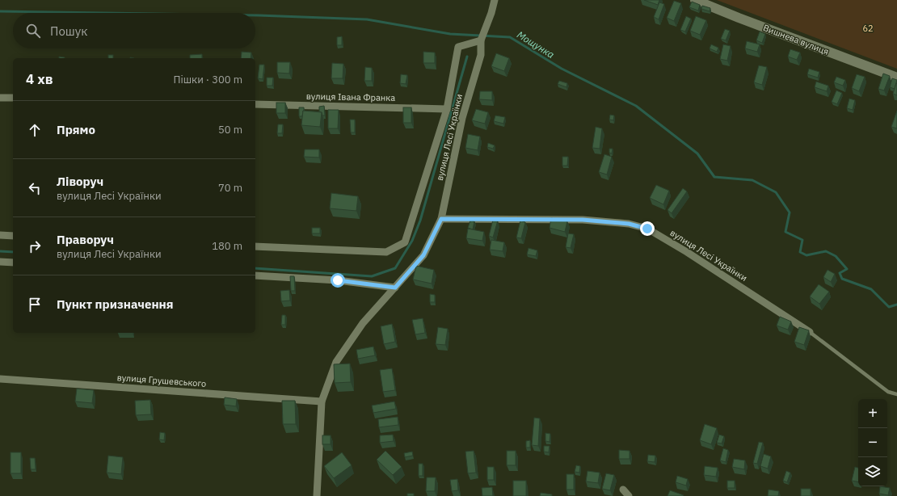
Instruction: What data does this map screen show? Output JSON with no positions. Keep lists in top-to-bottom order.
{
  "streets": {
    "street": [
      "Вишнева вулиця",
      "вулиця Івана Франка",
      "вулиця Лесі Українки",
      "вулиця Грушевського"
    ]
  },
  "crossings": [
    ["вулиця Лесі Українки", "вулиця Грушевського"]
  ],
  "water": ["Мощунка"],
  "parks": ["62"],
  "page": {
    "search": "Пошук",
    "heading": ["4 хв", "Пішки · 300 m"],
    "list": [
      ["Прямо", "50 m"],
      ["Ліворуч", "вулиця Лесі Українки", "70 m"],
      ["Праворуч", "вулиця Лесі Українки", "180 m"],
      "Пункт призначення"
    ],
    "map_buttons": ["+", "−"]
  }
}
